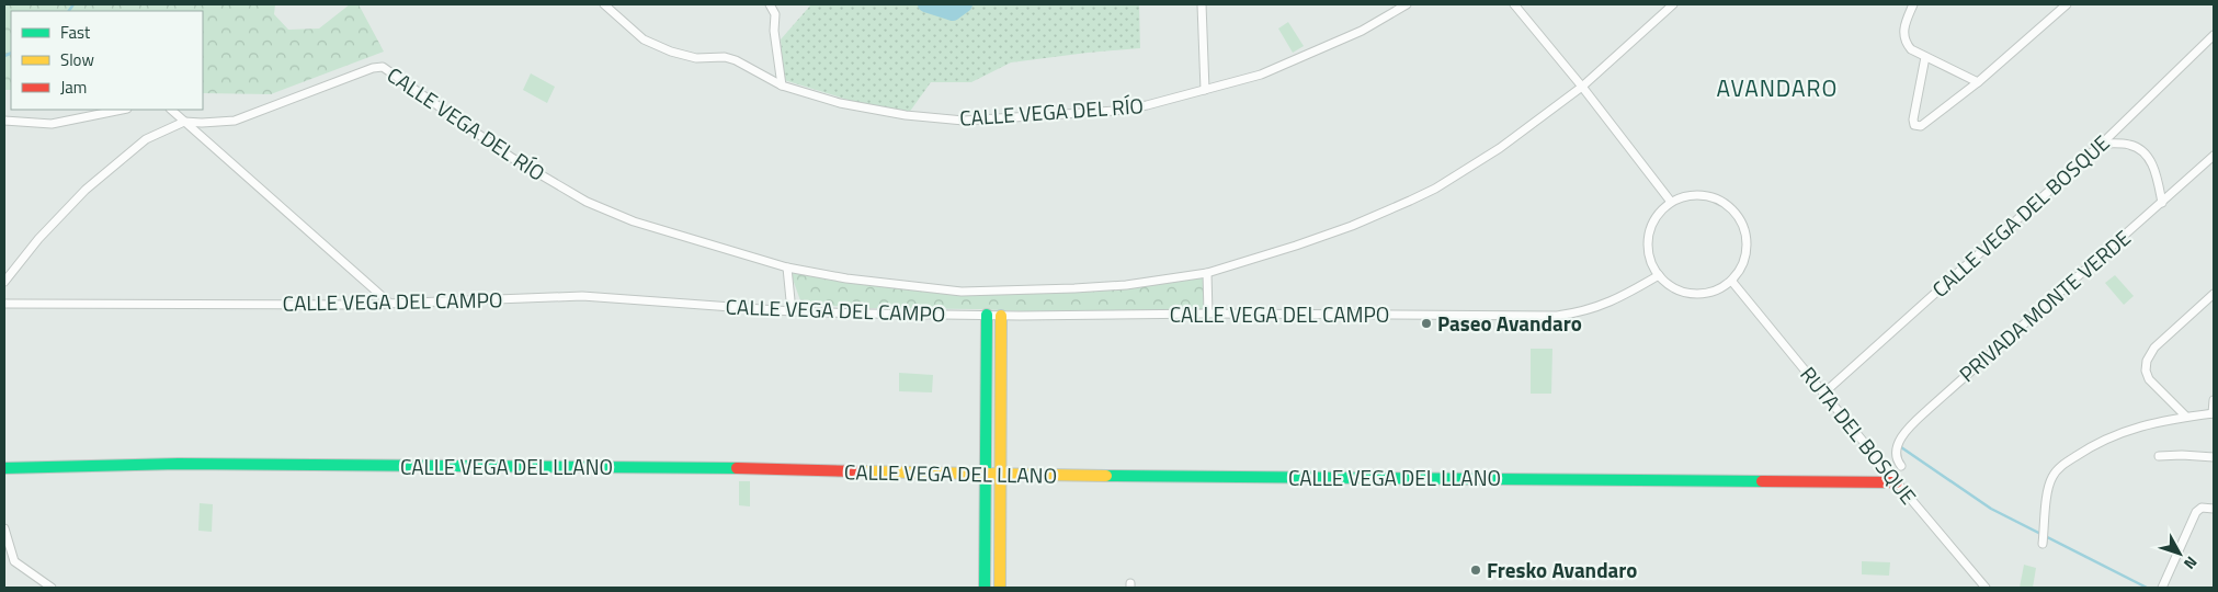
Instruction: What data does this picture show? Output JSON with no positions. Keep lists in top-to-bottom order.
{
  "streets": {
    "street": [
      "CALLE VEGA DEL RÍO",
      "CALLE VEGA DEL BOSQUE",
      "CALLE VEGA DEL CAMPO",
      "PRIVADA MONTE VERDE",
      "RUTA DEL BOSQUE",
      "CALLE VEGA DEL LLANO"
    ]
  },
  "crossings": [
    ["CALLE VEGA DEL RÍO", "CALLE VEGA DEL CAMPO"],
    ["CALLE VEGA DEL BOSQUE", "RUTA DEL BOSQUE"],
    ["CALLE VEGA DEL CAMPO", "RUTA DEL BOSQUE"],
    ["RUTA DEL BOSQUE", "CALLE VEGA DEL LLANO"]
  ],
  "districts": ["AVANDARO"],
  "places": ["Paseo Avandaro", "Fresko Avandaro"],
  "legend": ["Fast", "Slow", "Jam"],
  "north": "bottom right"
}
